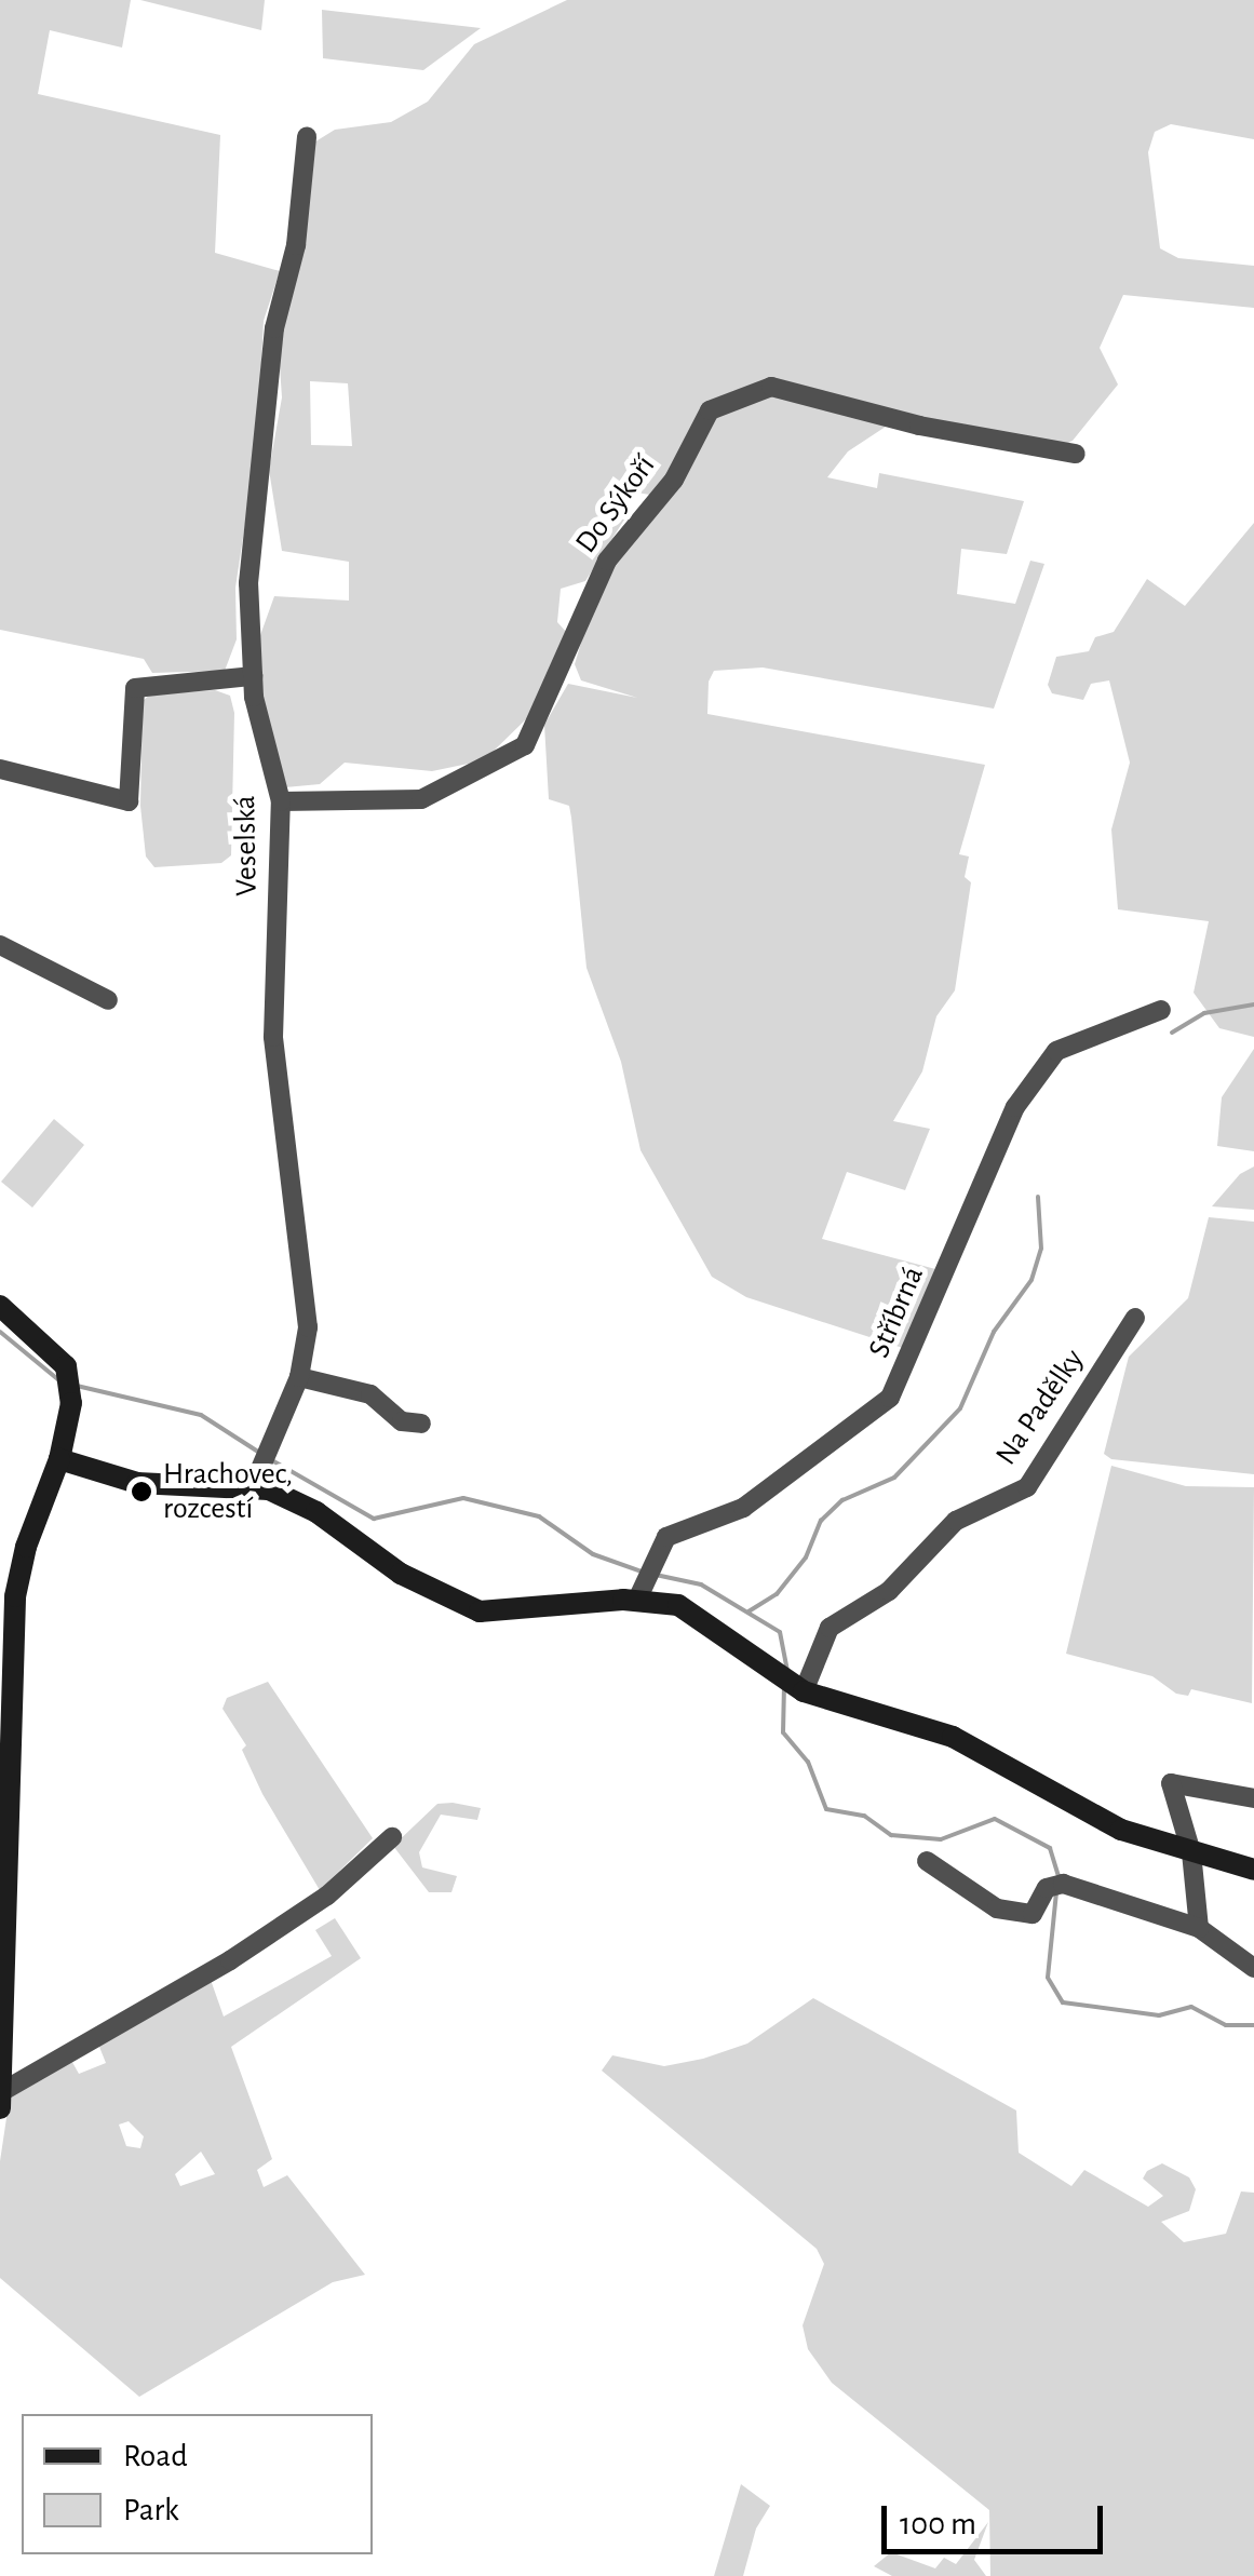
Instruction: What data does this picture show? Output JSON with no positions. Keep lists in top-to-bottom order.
{
  "streets": {
    "street": [
      "Do Sýkoří",
      "Veselská",
      "Stříbrná",
      "Na Padělky"
    ]
  },
  "crossings": [
    ["Do Sýkoří", "Veselská"]
  ],
  "places": ["Hrachovec, rozcestí"],
  "legend": ["Road", "Park"],
  "scale_bar": "100 m"
}
